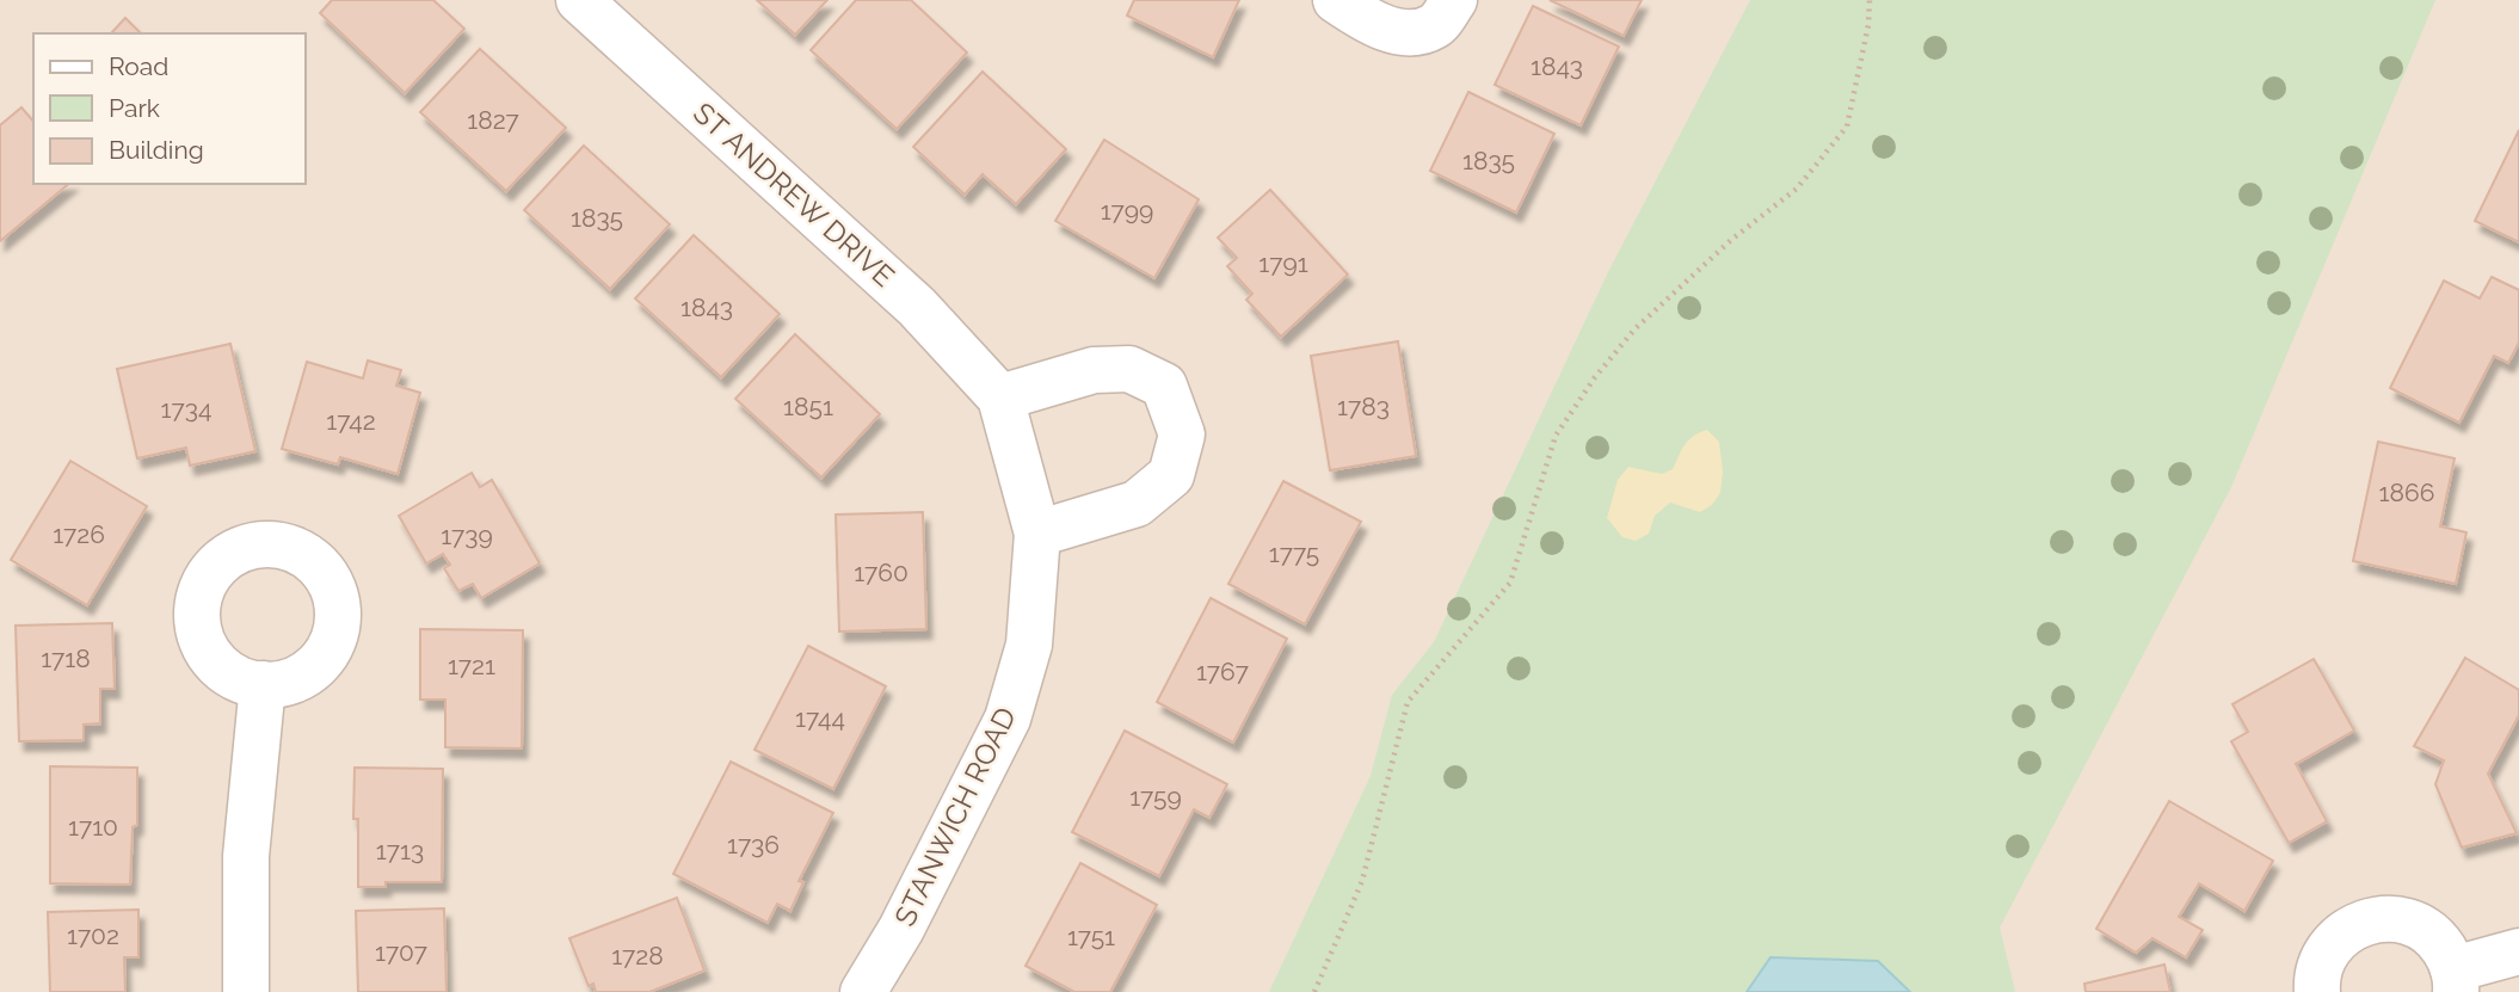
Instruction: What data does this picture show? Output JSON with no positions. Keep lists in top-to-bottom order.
{
  "streets": {
    "street": ["ST ANDREW DRIVE", "STANWICH ROAD"]
  },
  "crossings": [
    ["ST ANDREW DRIVE", "STANWICH ROAD"]
  ],
  "house_numbers": [
    "1843",
    "1827",
    "1835",
    "1799",
    "1835",
    "1791",
    "1843",
    "1851",
    "1783",
    "1734",
    "1742",
    "1866",
    "1726",
    "1739",
    "1775",
    "1760",
    "1718",
    "1721",
    "1767",
    "1744",
    "1759",
    "1710",
    "1736",
    "1713",
    "1702",
    "1751",
    "1707",
    "1728"
  ],
  "legend": ["Road", "Park", "Building"]
}
